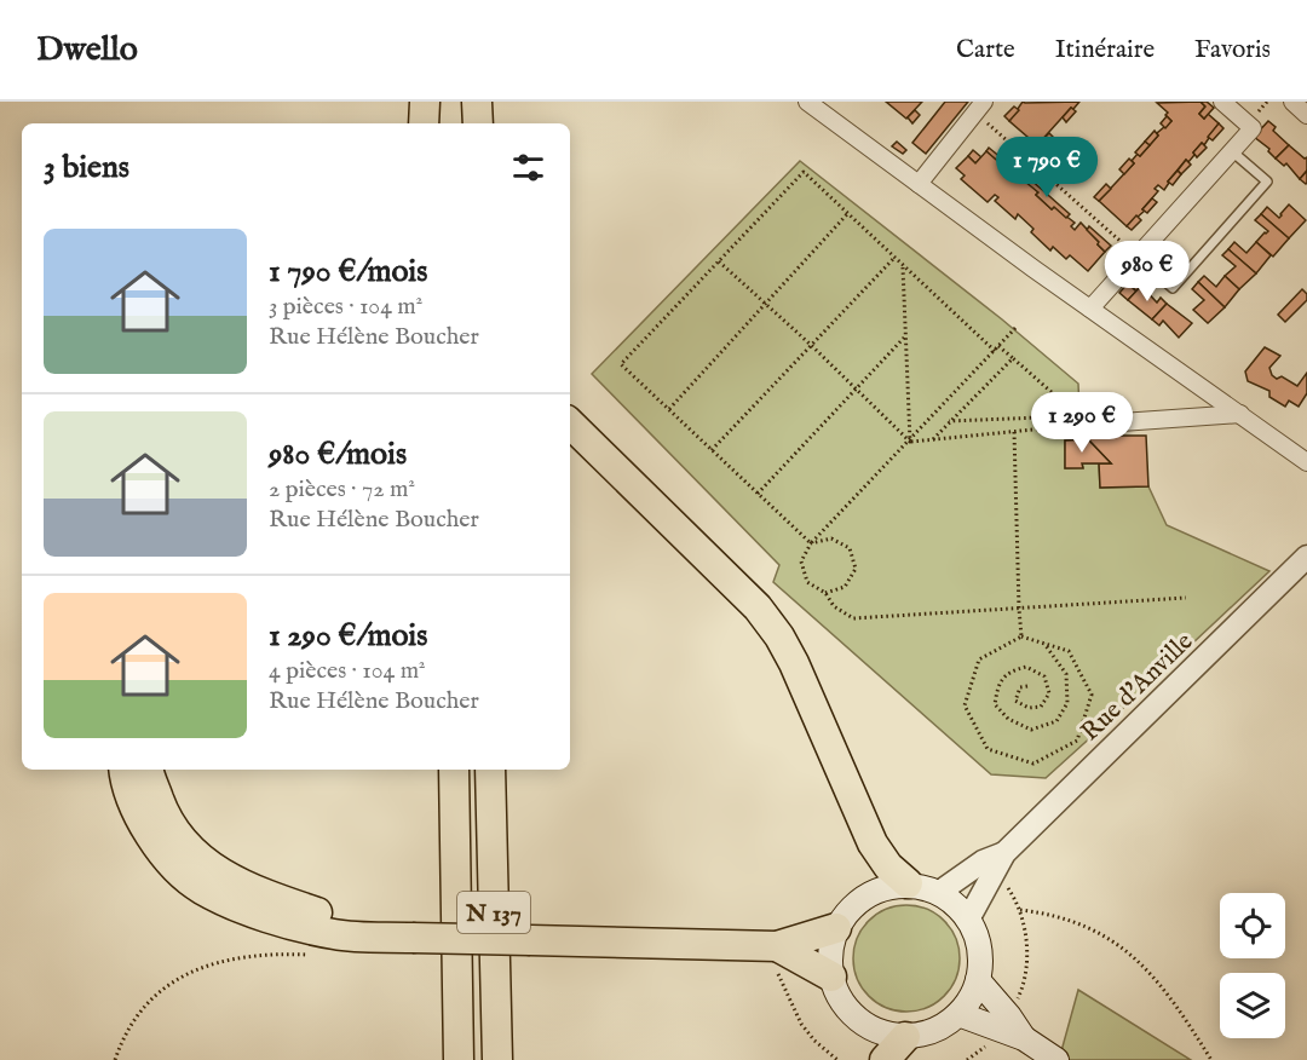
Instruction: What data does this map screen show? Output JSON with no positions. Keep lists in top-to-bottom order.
{
  "streets": {
    "highway": ["N 137"],
    "street": ["Rue d'Anville"]
  },
  "page": {
    "header": "Dwello",
    "nav": ["Carte", "Itinéraire", "Favoris"],
    "heading": "3 biens",
    "price": ["1 790 €", "980 €", "1 290 €"],
    "list": [
      {
        "name": "1 790 €/mois",
        "note": "3 pièces · 104 m² · Rue Hélène Boucher"
      },
      {
        "name": "980 €/mois",
        "note": "2 pièces · 72 m² · Rue Hélène Boucher"
      },
      {
        "name": "1 290 €/mois",
        "note": "4 pièces · 104 m² · Rue Hélène Boucher"
      }
    ]
  }
}
